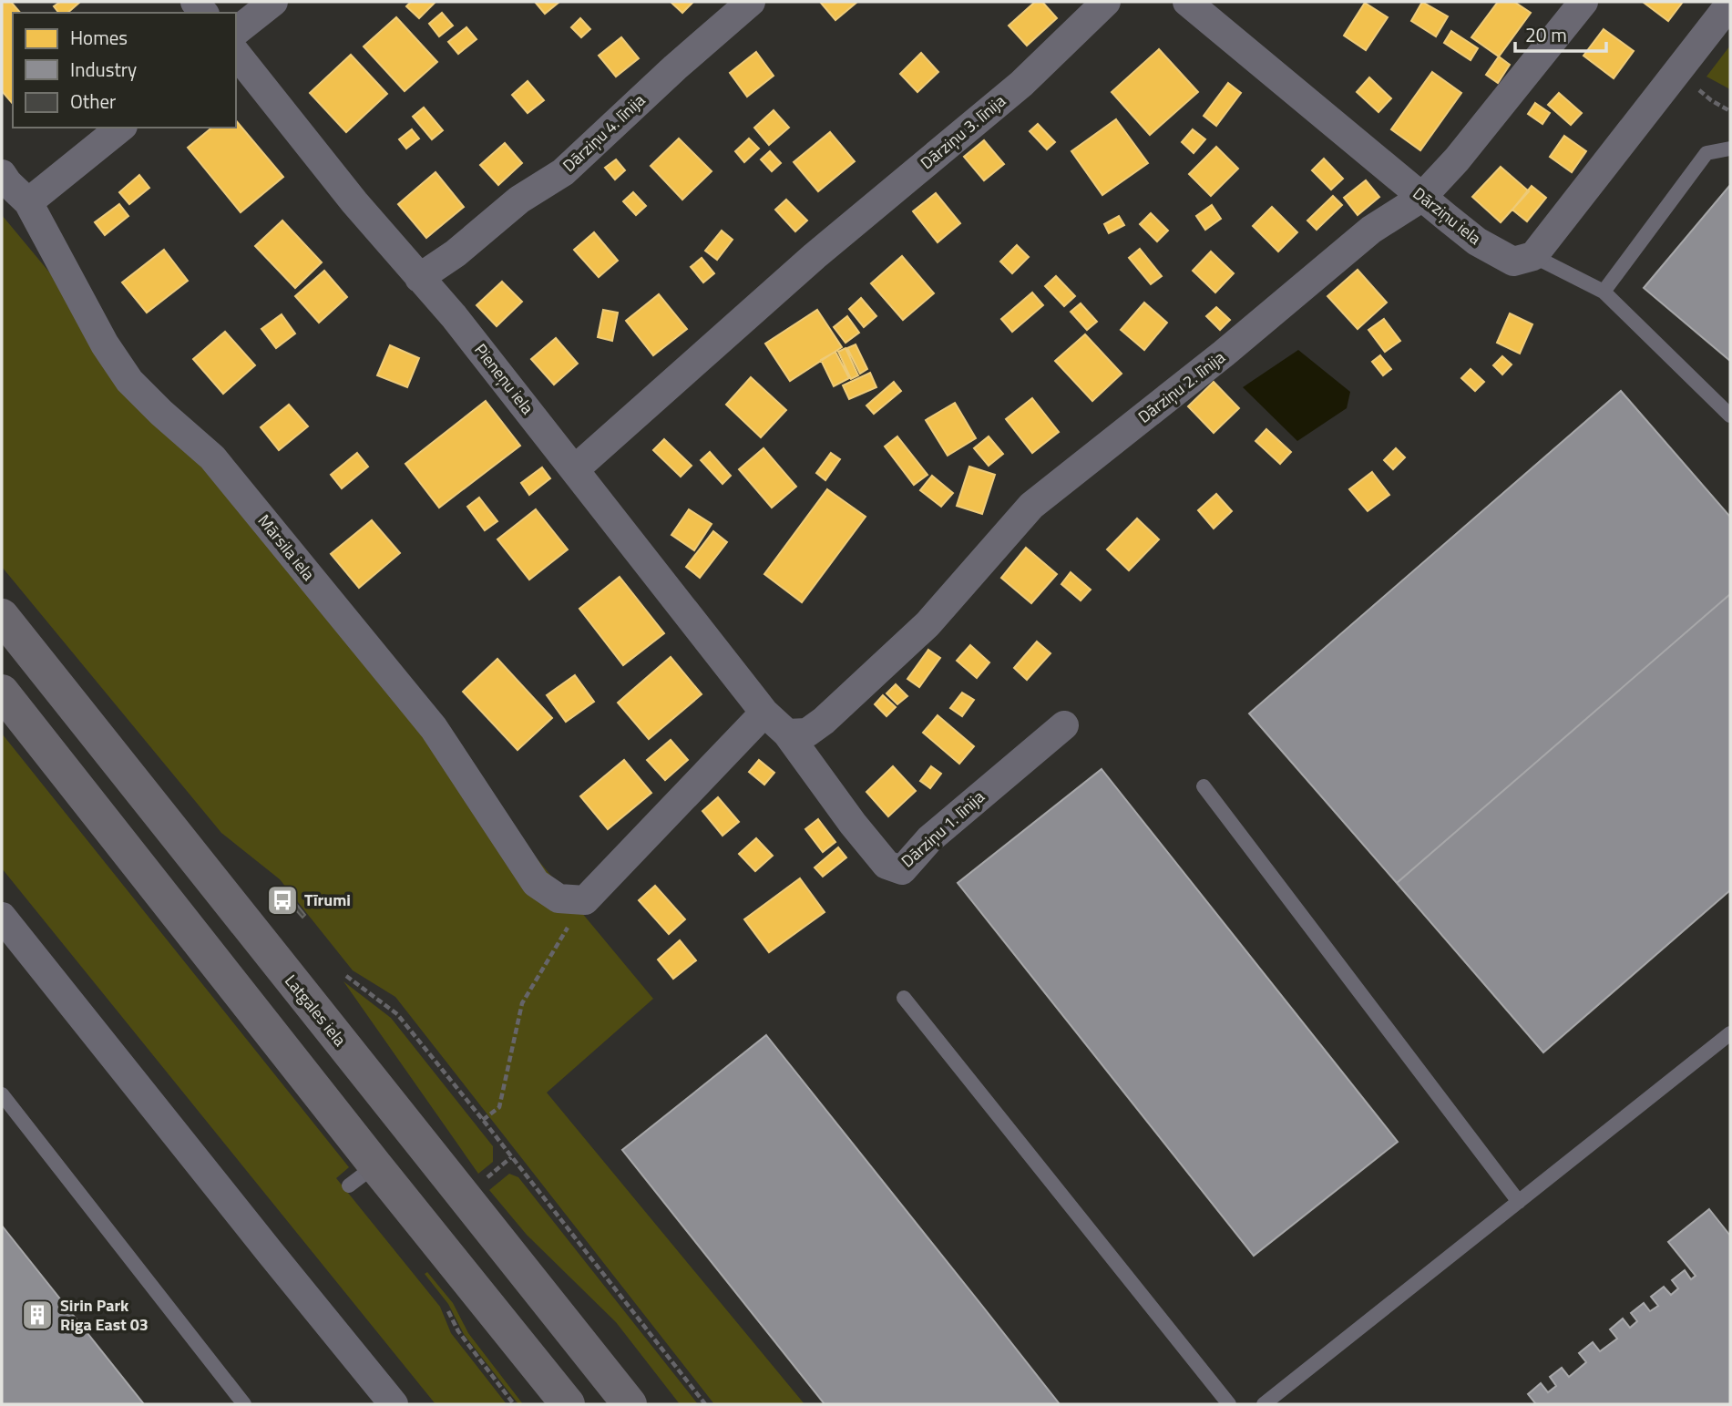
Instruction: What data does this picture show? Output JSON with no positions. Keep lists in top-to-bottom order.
{
  "streets": {
    "highway": ["Latgales iela"],
    "street": [
      "Dārziņu 3. līnija",
      "Dārziņu 4. līnija",
      "Dārziņu iela",
      "Pieneņu iela",
      "Dārziņu 2. līnija",
      "Mārsila iela",
      "Dārziņu 1. līnija"
    ]
  },
  "crossings": [
    ["Dārziņu 3. līnija", "Pieneņu iela"],
    ["Dārziņu 4. līnija", "Pieneņu iela"],
    ["Dārziņu iela", "Dārziņu 2. līnija"],
    ["Dārziņu 2. līnija", "Dārziņu 1. līnija"]
  ],
  "places": {
    "bus stop": ["Tīrumi"],
    "building": ["Sirin Park Riga East 03"]
  },
  "legend": ["Homes", "Industry", "Other"],
  "scale_bar": "20 m"
}
